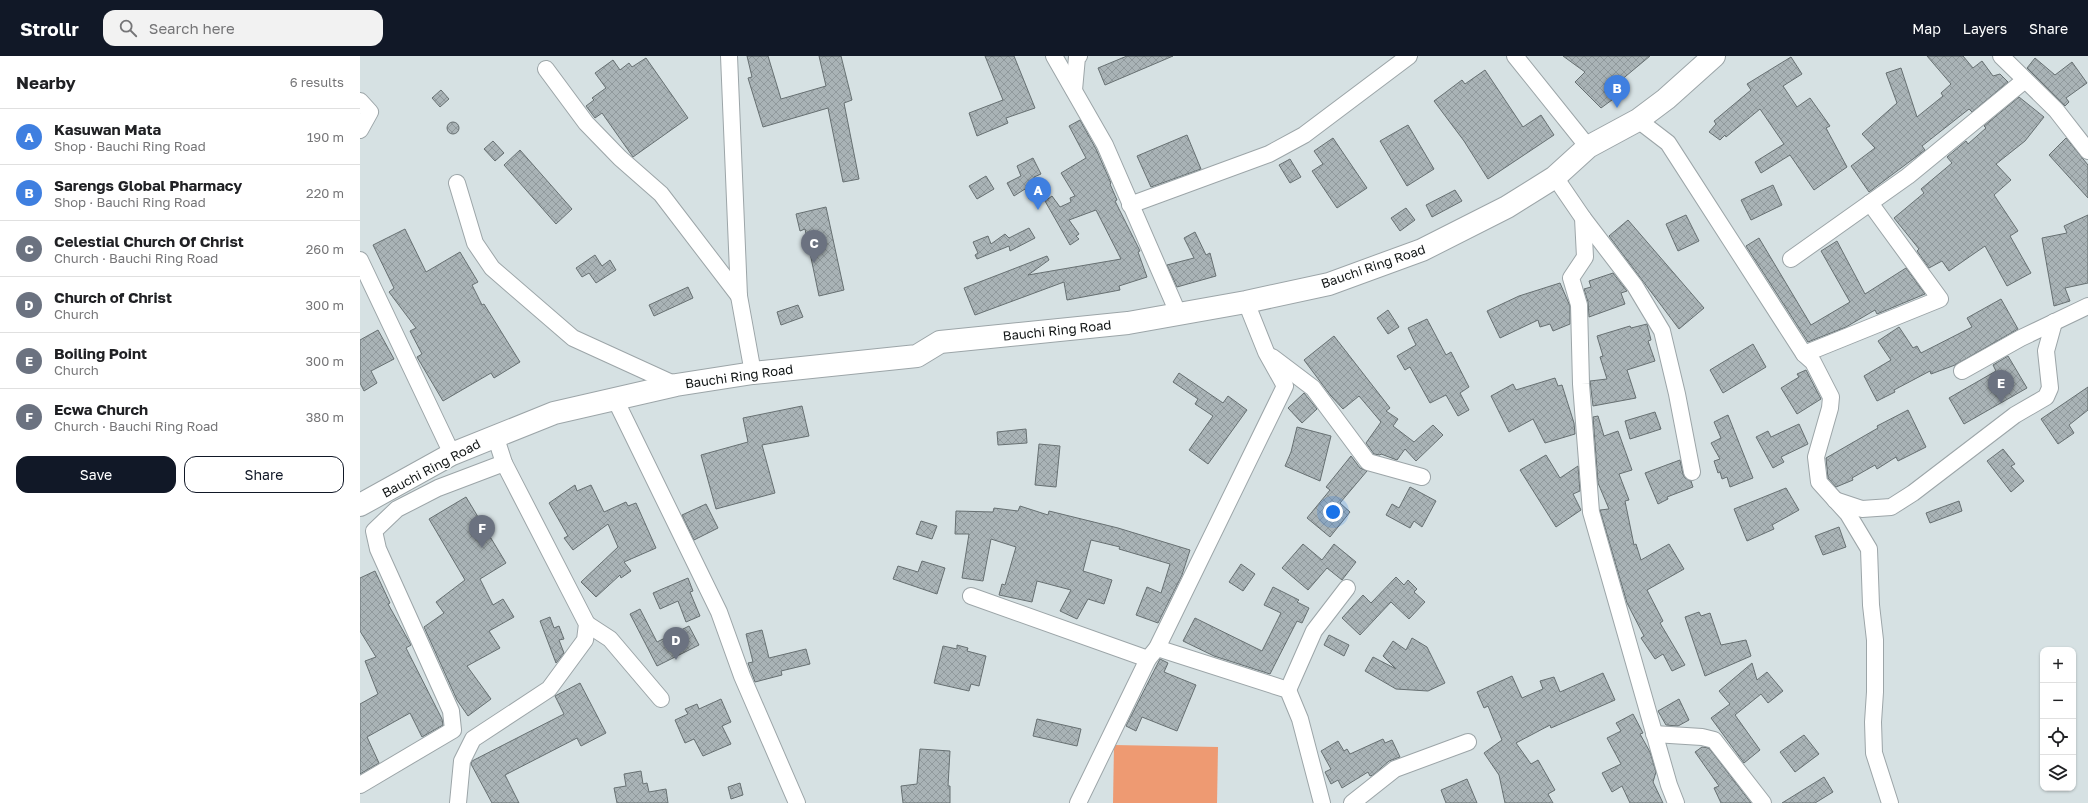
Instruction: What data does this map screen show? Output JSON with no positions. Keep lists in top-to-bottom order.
{
  "streets": {
    "main road": ["Bauchi Ring Road"]
  },
  "page": {
    "header": "Strollr",
    "search": "Search here",
    "nav": ["Map", "Layers", "Share"],
    "heading": ["Nearby", "6 results"],
    "pins": [
      "B",
      "A",
      "C",
      "E",
      "F",
      "D"
    ],
    "list": [
      {
        "mark": "A",
        "name": "Kasuwan Mata",
        "note": "Shop · Bauchi Ring Road",
        "value": "190 m"
      },
      {
        "mark": "B",
        "name": "Sarengs Global Pharmacy",
        "note": "Shop · Bauchi Ring Road",
        "value": "220 m"
      },
      {
        "mark": "C",
        "name": "Celestial Church Of Christ",
        "note": "Church · Bauchi Ring Road",
        "value": "260 m"
      },
      {
        "mark": "D",
        "name": "Church of Christ",
        "note": "Church",
        "value": "300 m"
      },
      {
        "mark": "E",
        "name": "Boiling Point",
        "note": "Church",
        "value": "300 m"
      },
      {
        "mark": "F",
        "name": "Ecwa Church",
        "note": "Church · Bauchi Ring Road",
        "value": "380 m"
      }
    ],
    "buttons": ["Save", "Share"],
    "map_buttons": ["+", "−"]
  }
}
